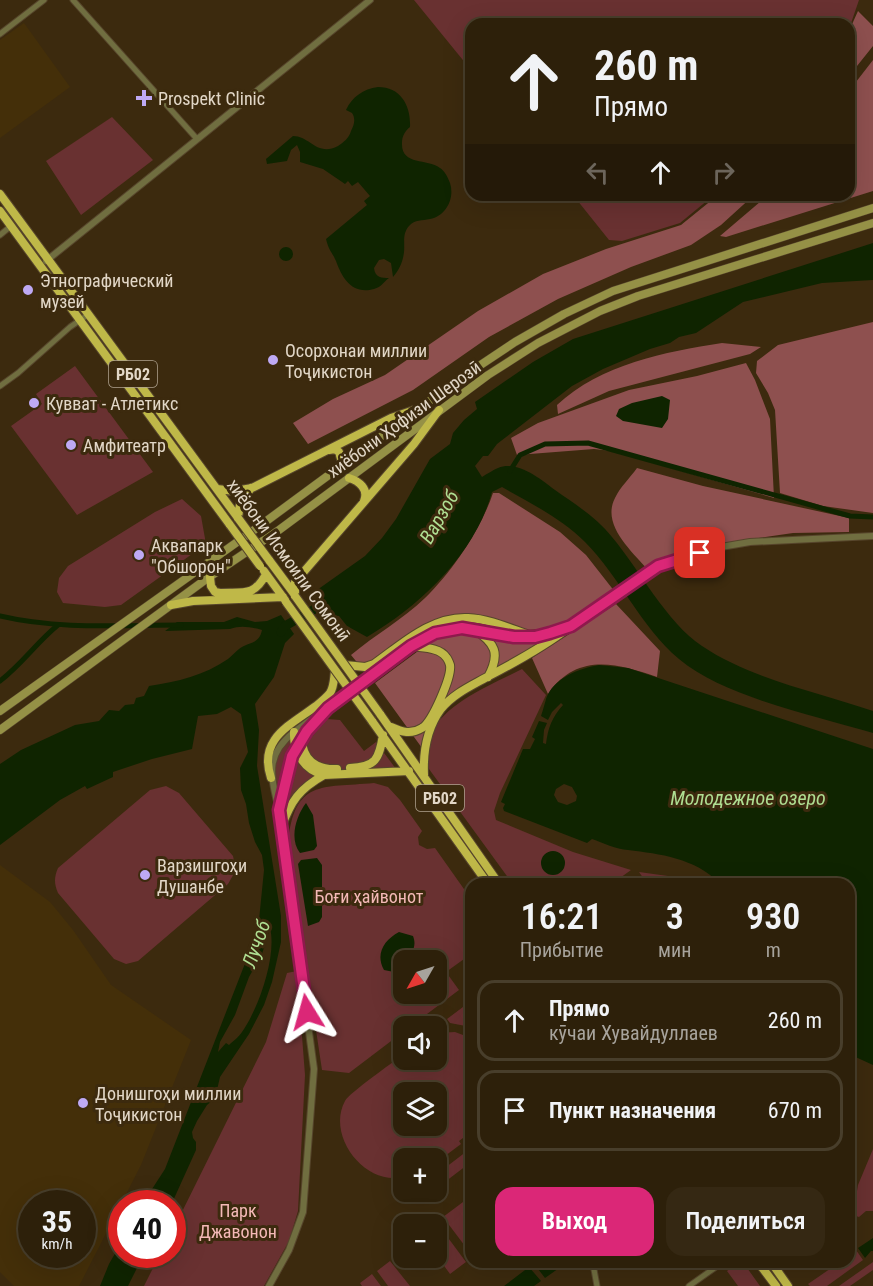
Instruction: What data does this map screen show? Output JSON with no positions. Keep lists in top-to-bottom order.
{
  "streets": {
    "highway": ["РБ02", "хиёбони Исмоили Сомонӣ"],
    "main road": ["хиёбони Ҳофизи Шерозӣ"]
  },
  "water": ["Варзоб", "Молодежное озеро", "Лучоб"],
  "parks": ["Боғи ҳайвонот", "Парк Джавонон"],
  "places": {
    "health": ["Prospekt Clinic"],
    "other": [
      "Этнографический музей",
      "Осорхонаи миллии Тоҷикистон",
      "Кувват - Атлетикс",
      "Aмфитеатр",
      "Аквапарк \"Обшорон\"",
      "Варзишгоҳи Душанбе",
      "Донишгоҳи миллии Тоҷикистон"
    ]
  },
  "north": "bottom left",
  "page": {
    "turn": ["260 m", "Прямо"],
    "eta": [
      "16:21",
      "Прибытие",
      "3",
      "мин",
      "930",
      "m"
    ],
    "map_buttons": ["+", "−"],
    "list": [
      {
        "name": "Прямо",
        "note": "кӯчаи Хувайдуллаев",
        "value": "260 m"
      },
      {
        "name": "Пункт назначения",
        "value": "670 m"
      }
    ],
    "buttons": ["Выход", "Поделиться"],
    "speed": "35 km/h",
    "limit": "40"
  }
}
